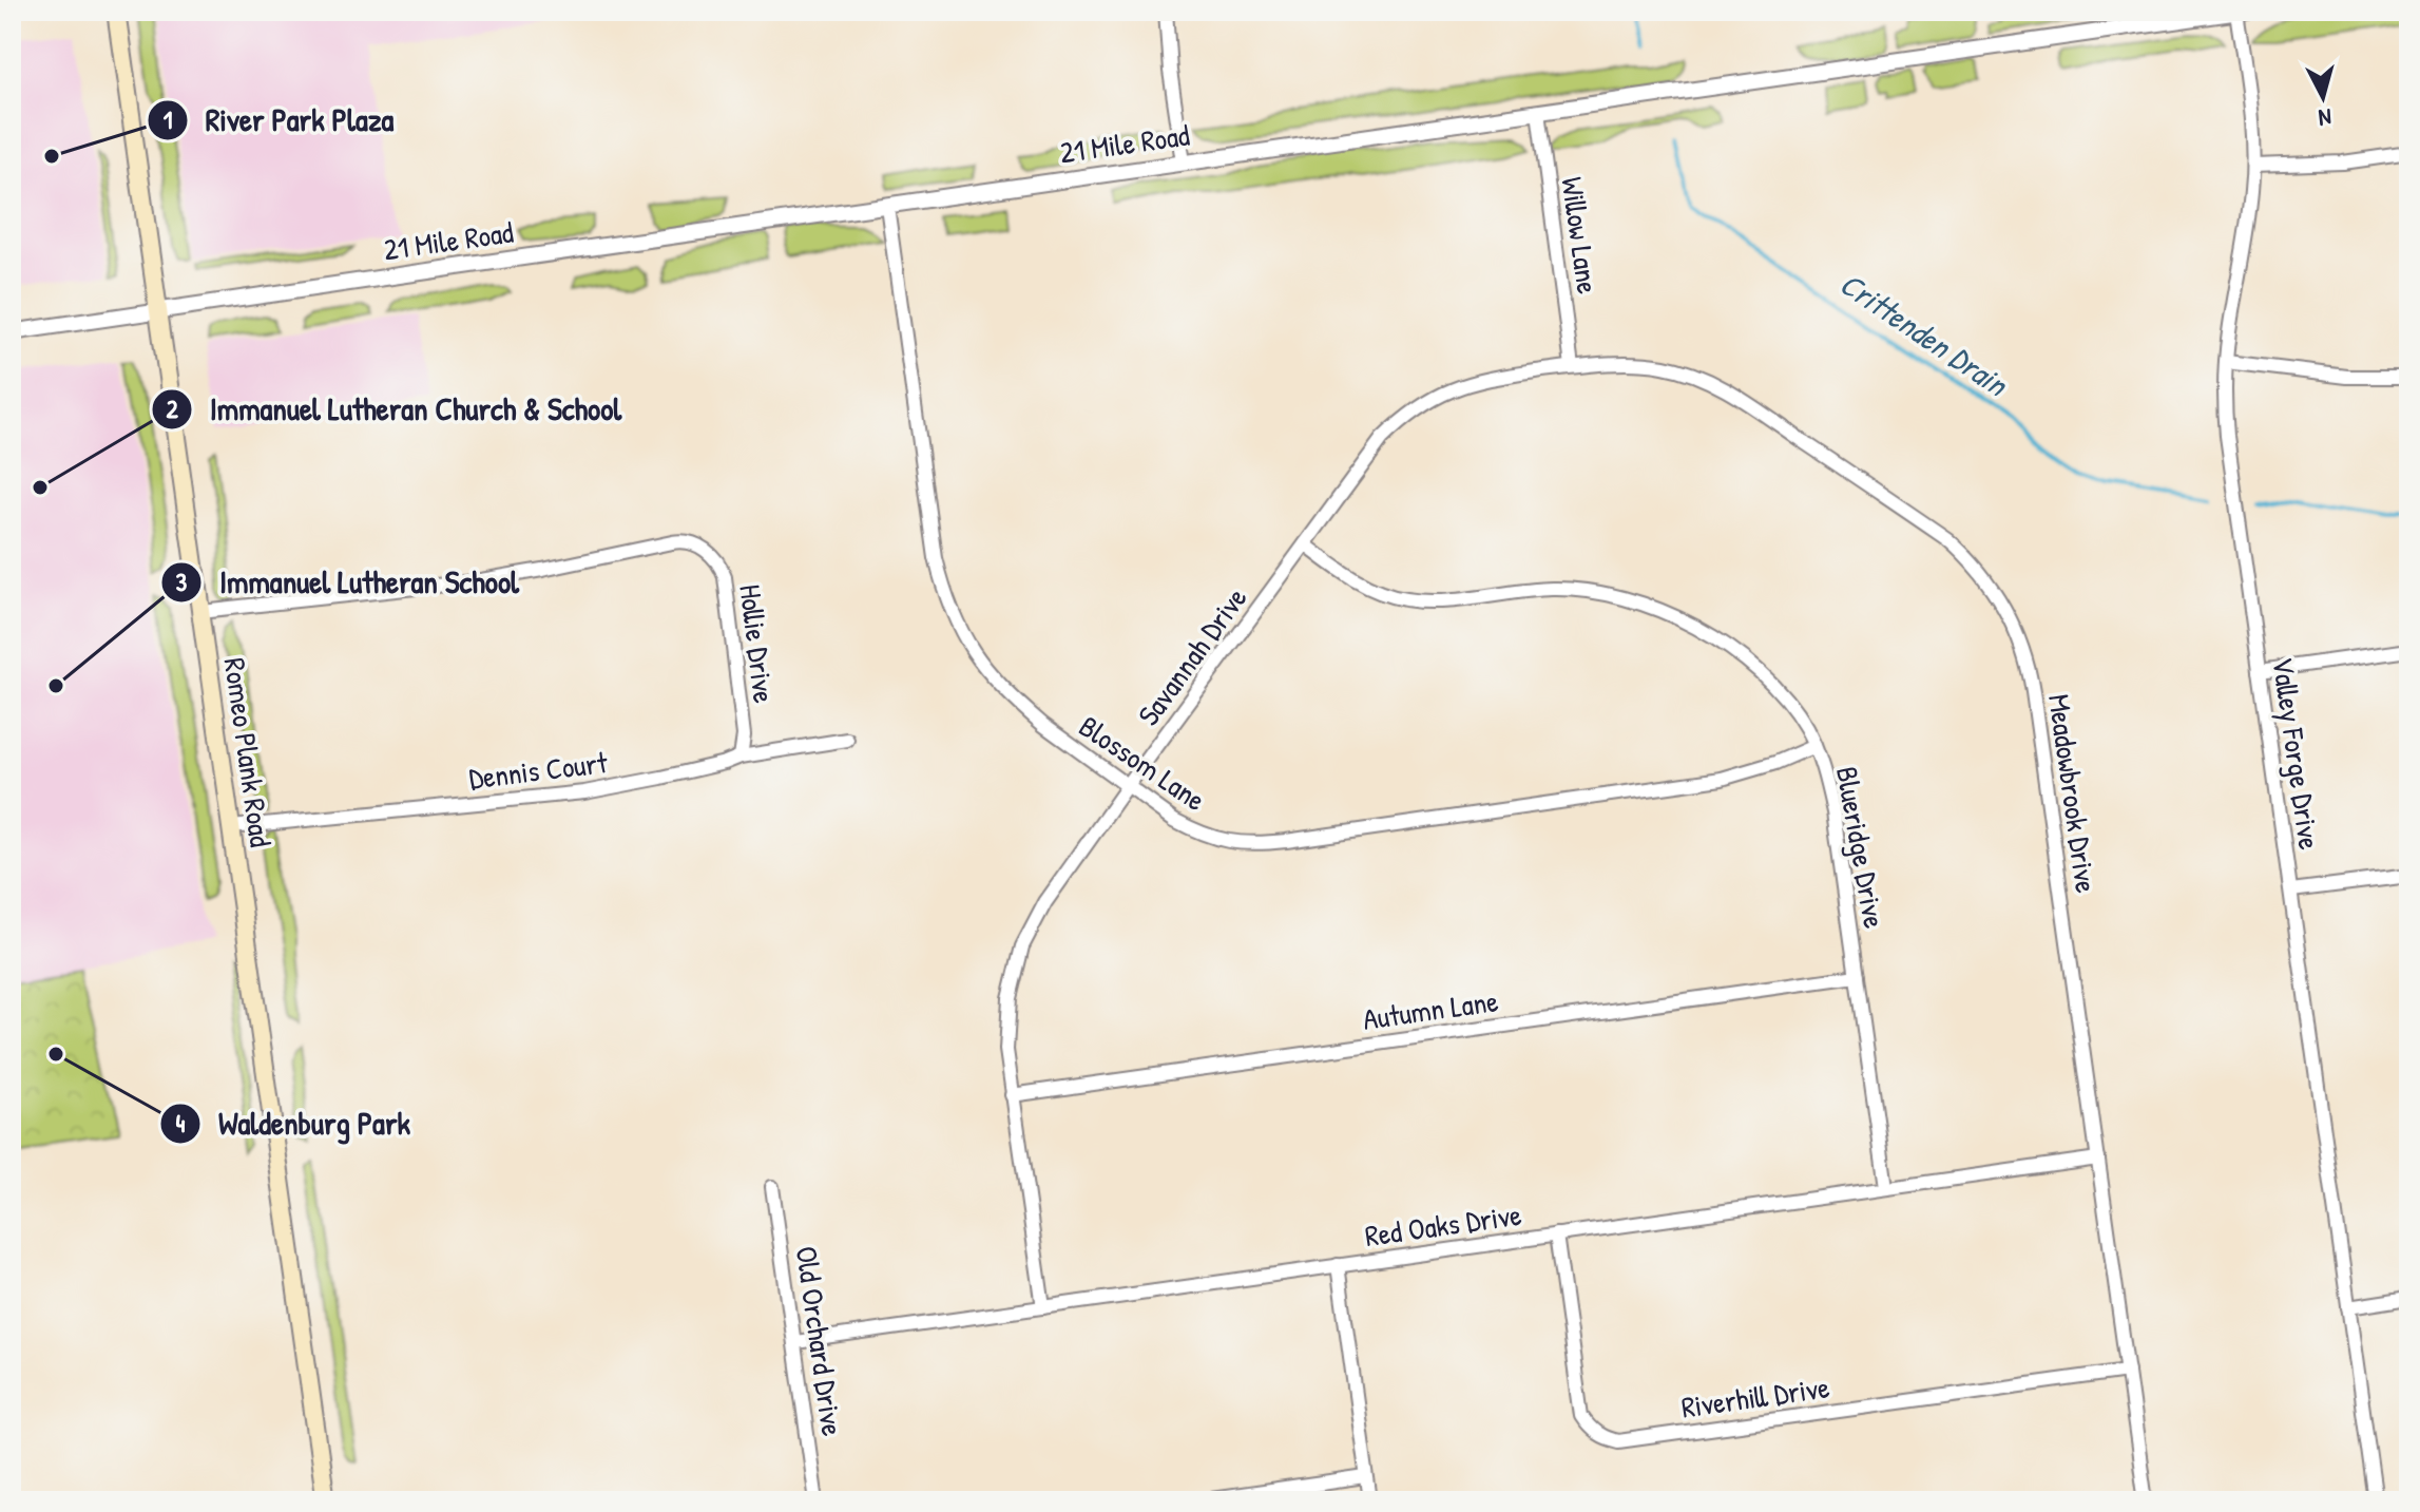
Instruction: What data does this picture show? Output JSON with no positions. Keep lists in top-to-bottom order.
{
  "streets": {
    "main road": ["Romeo Plank Road"],
    "street": [
      "21 Mile Road",
      "Willow Lane",
      "Hollie Drive",
      "Savannah Drive",
      "Valley Forge Drive",
      "Blossom Lane",
      "Dennis Court",
      "Meadowbrook Drive",
      "Blueridge Drive",
      "Autumn Lane",
      "Red Oaks Drive",
      "Old Orchard Drive",
      "Riverhill Drive"
    ]
  },
  "crossings": [
    ["21 Mile Road", "Willow Lane"],
    ["21 Mile Road", "Romeo Plank Road"],
    ["21 Mile Road", "Valley Forge Drive"],
    ["21 Mile Road", "Blossom Lane"],
    ["Willow Lane", "Savannah Drive"],
    ["Willow Lane", "Meadowbrook Drive"],
    ["Hollie Drive", "Romeo Plank Road"],
    ["Hollie Drive", "Dennis Court"],
    ["Savannah Drive", "Blossom Lane"],
    ["Savannah Drive", "Meadowbrook Drive"],
    ["Savannah Drive", "Blueridge Drive"],
    ["Savannah Drive", "Autumn Lane"],
    ["Savannah Drive", "Red Oaks Drive"],
    ["Romeo Plank Road", "Dennis Court"],
    ["Blossom Lane", "Blueridge Drive"],
    ["Meadowbrook Drive", "Red Oaks Drive"],
    ["Meadowbrook Drive", "Riverhill Drive"],
    ["Blueridge Drive", "Autumn Lane"],
    ["Blueridge Drive", "Red Oaks Drive"],
    ["Red Oaks Drive", "Old Orchard Drive"],
    ["Red Oaks Drive", "Riverhill Drive"]
  ],
  "water": ["Crittenden Drain"],
  "places": [
    "River Park Plaza",
    "Immanuel Lutheran Church & School",
    "Immanuel Lutheran School",
    "Waldenburg Park"
  ],
  "north": "bottom"
}
